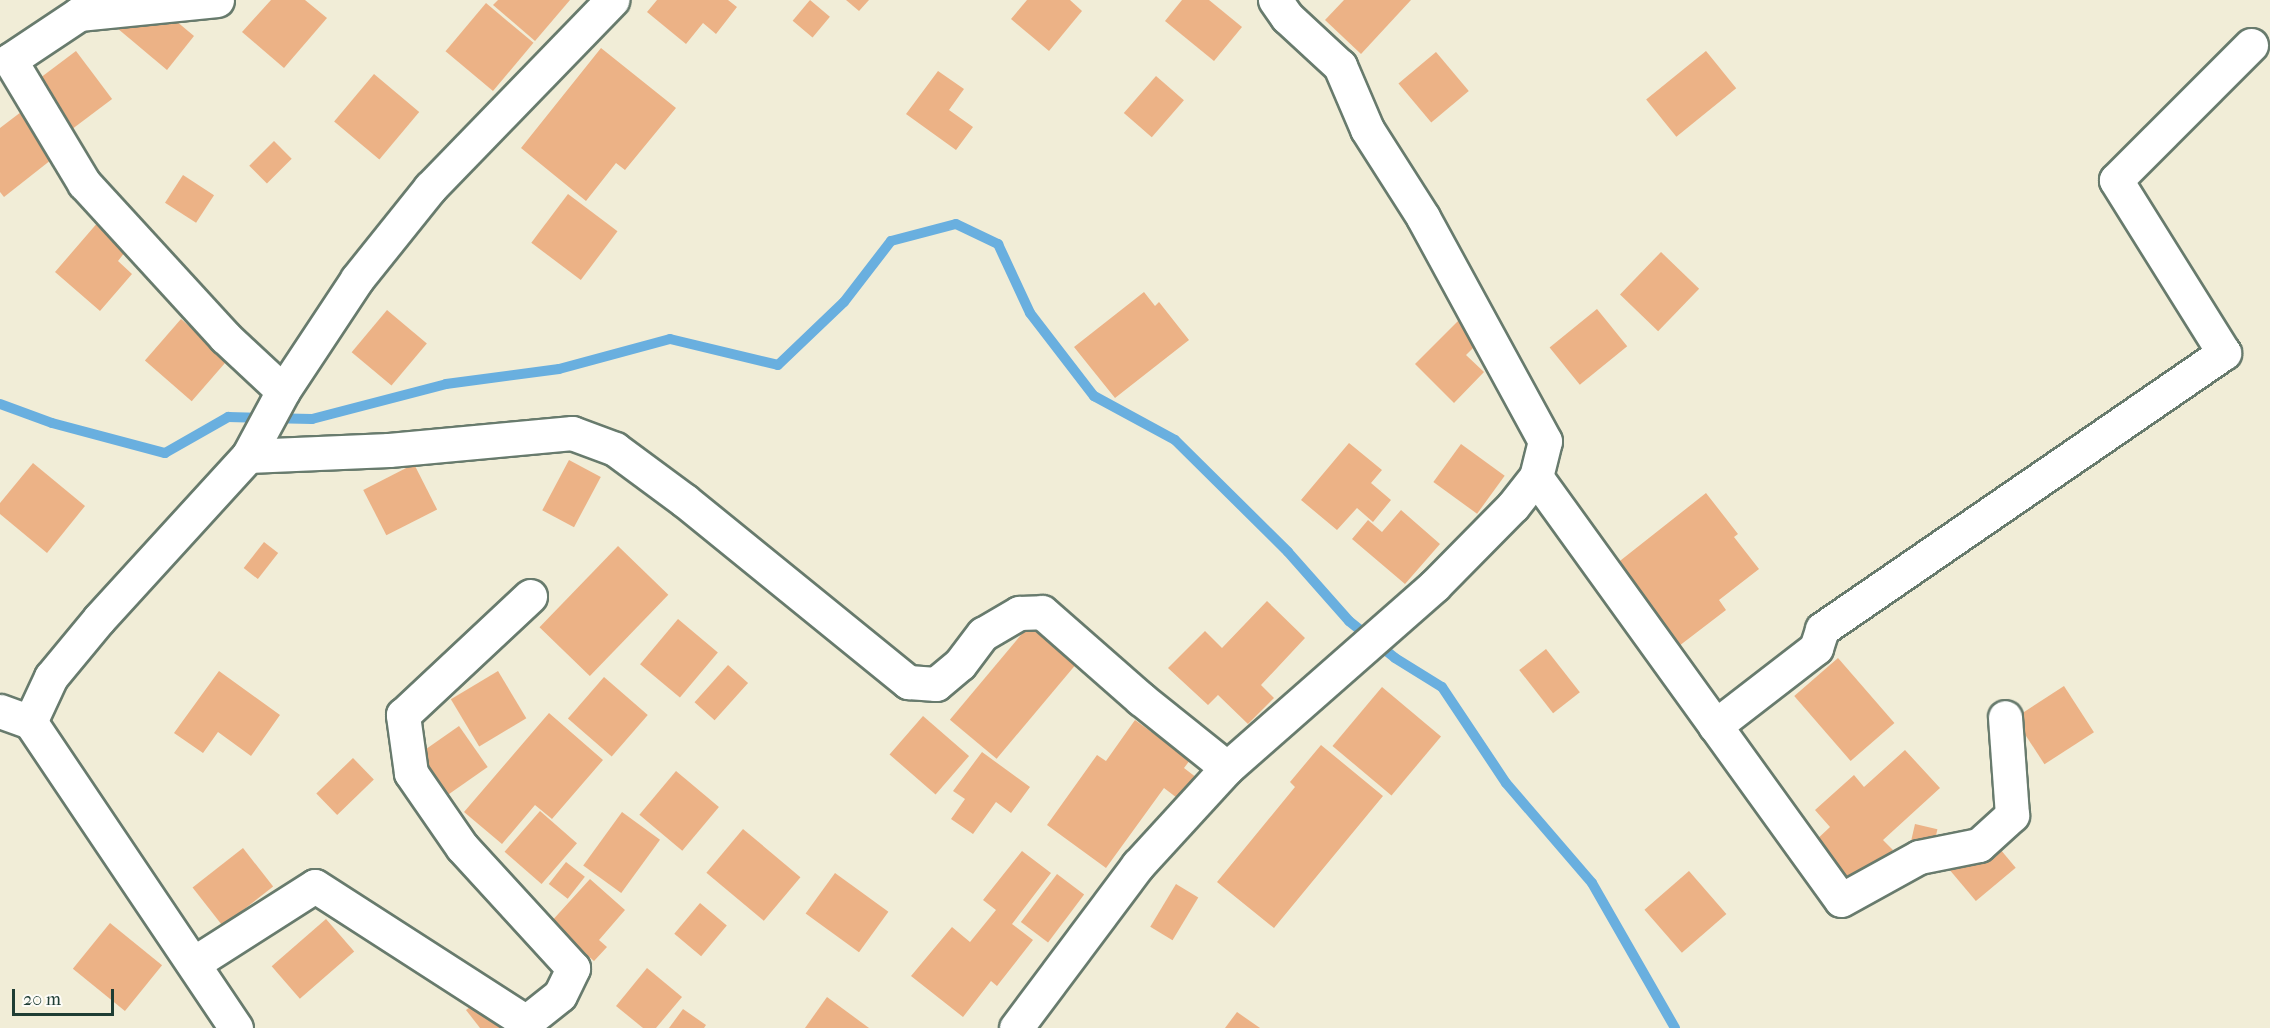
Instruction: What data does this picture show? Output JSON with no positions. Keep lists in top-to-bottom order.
{
  "scale_bar": "20 m"
}
